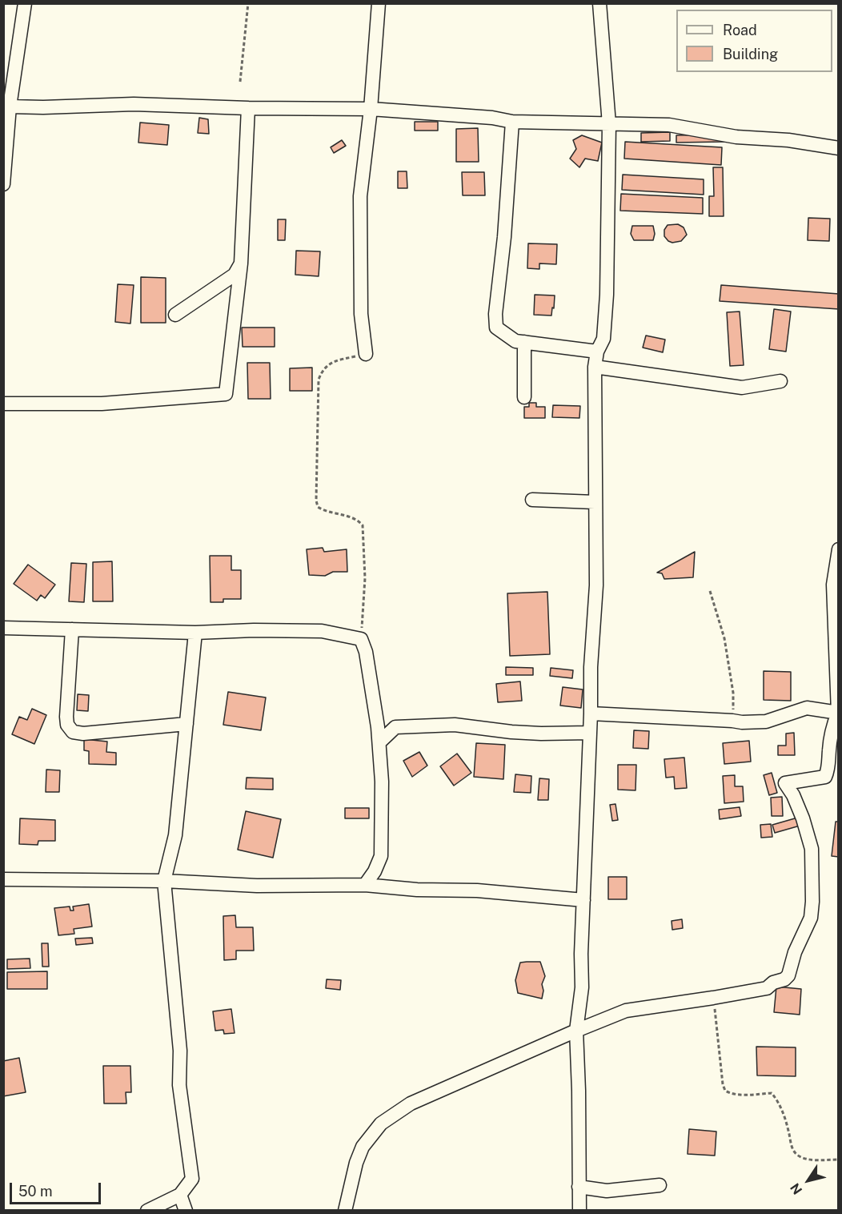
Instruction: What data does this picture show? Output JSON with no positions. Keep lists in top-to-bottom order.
{
  "legend": ["Road", "Building"],
  "scale_bar": "50 m",
  "north": "bottom left"
}
